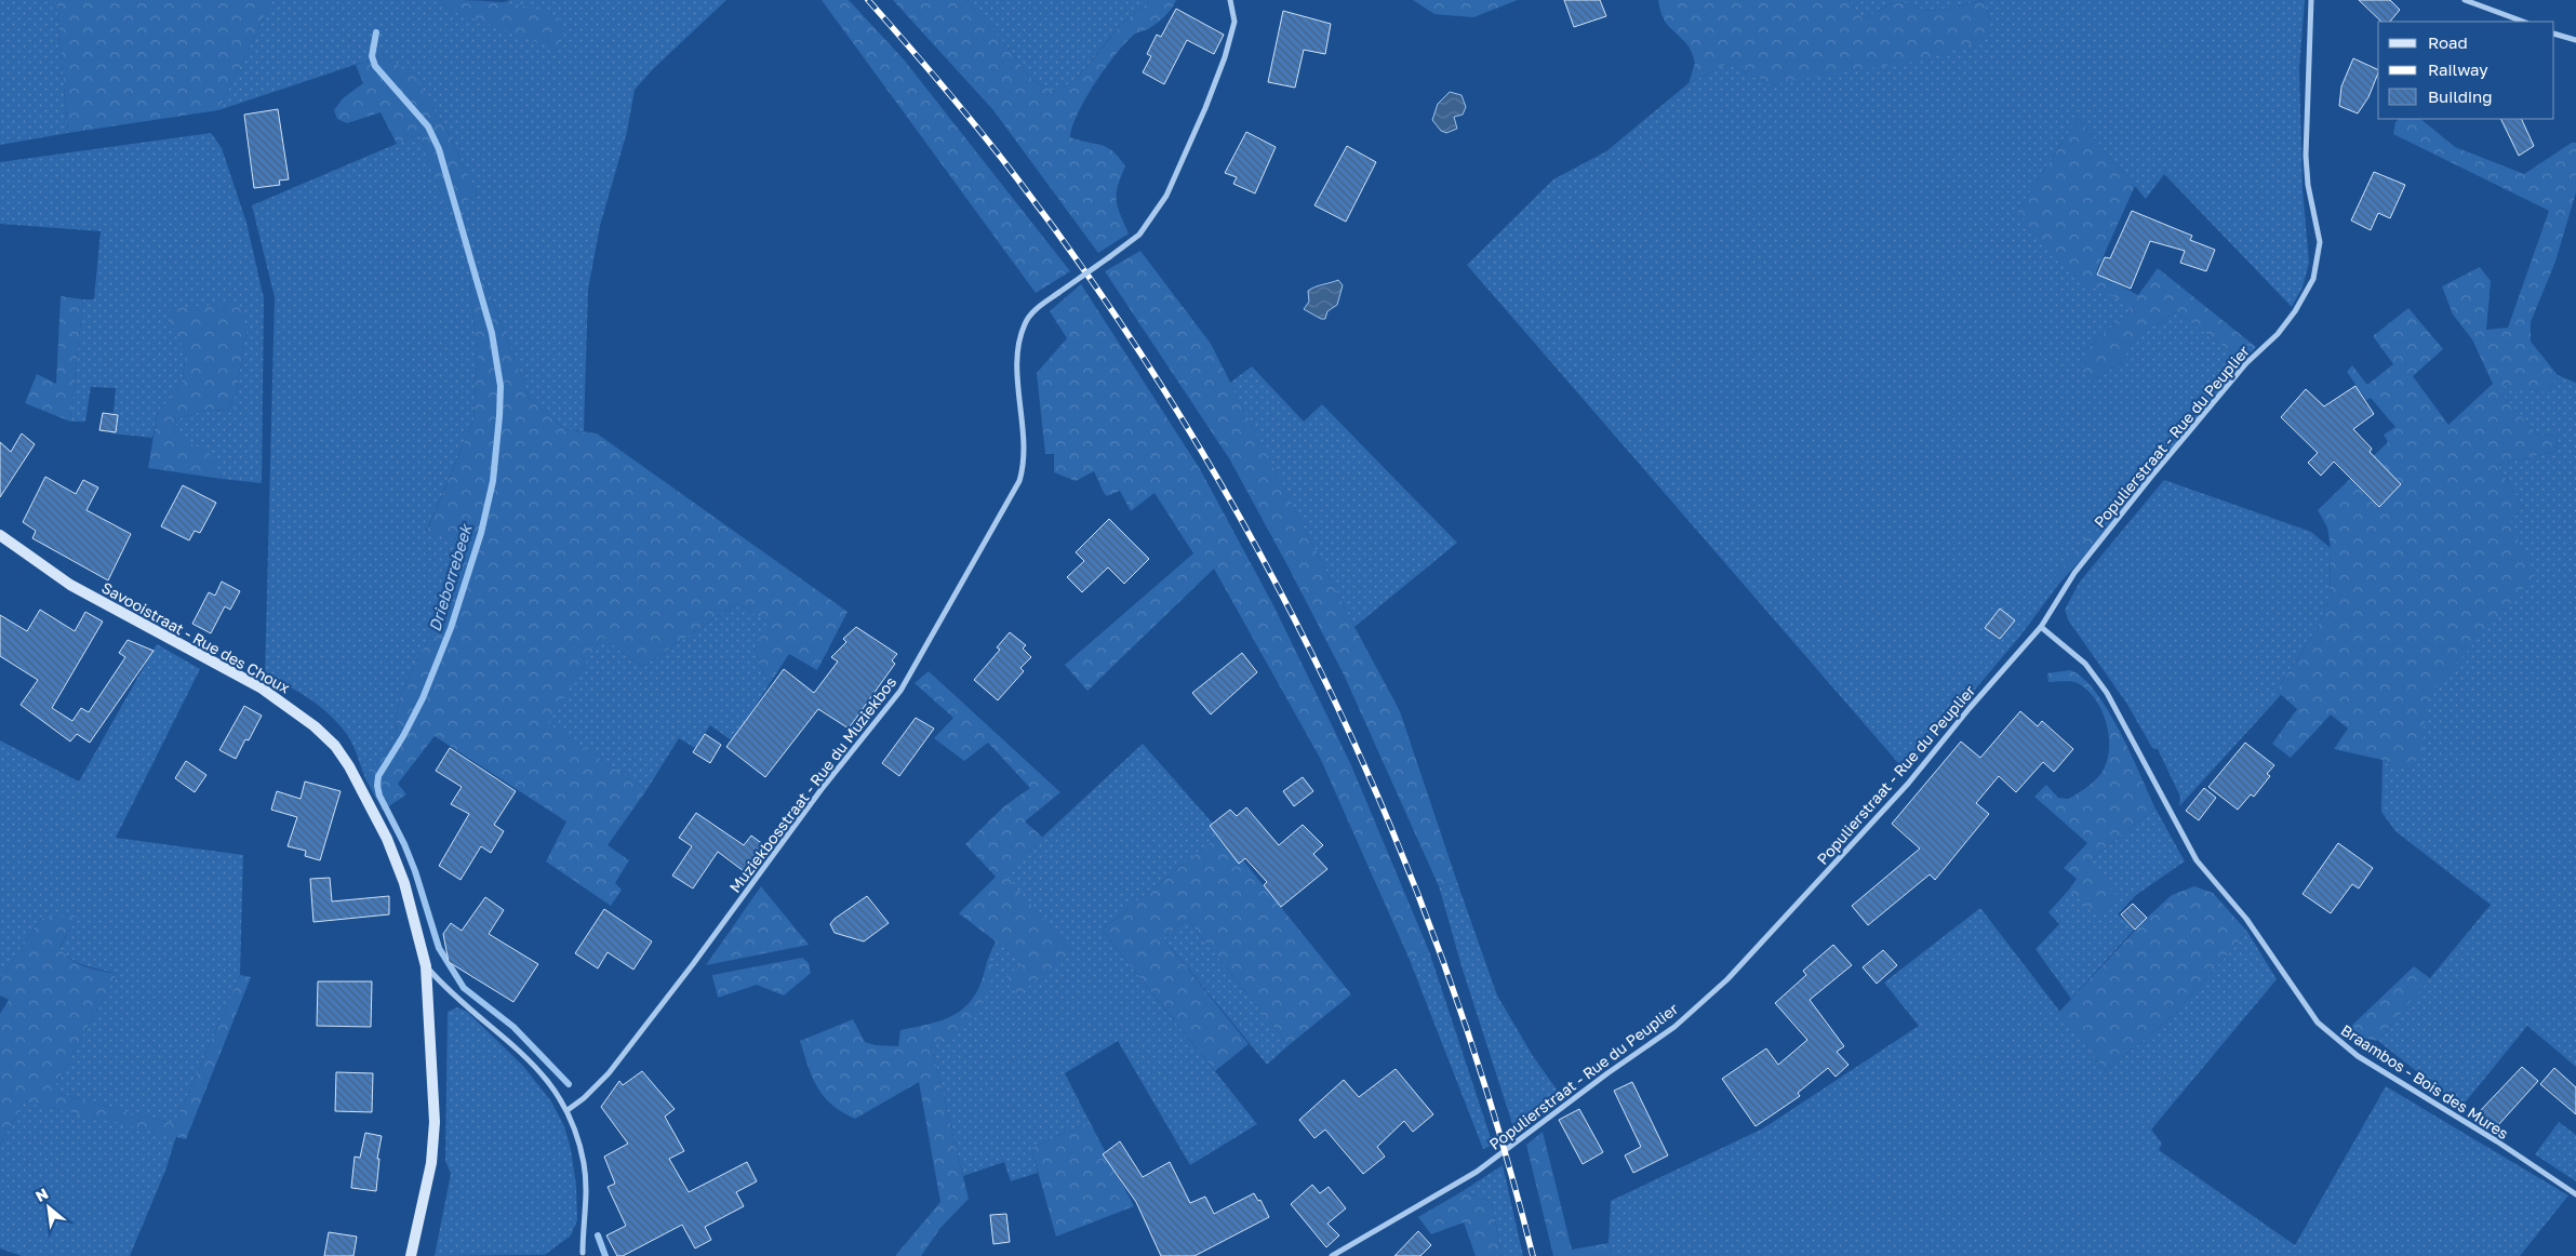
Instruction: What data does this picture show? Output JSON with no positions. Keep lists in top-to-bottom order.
{
  "streets": {
    "main road": ["Savooistraat - Rue des Choux"],
    "street": ["Populierstraat - Rue du Peuplier", "Muziekbosstraat - Rue du Muziekbos", "Braambos - Bois des Mures"]
  },
  "crossings": [
    ["Populierstraat - Rue du Peuplier", "Braambos - Bois des Mures"],
    ["Savooistraat - Rue des Choux", "Muziekbosstraat - Rue du Muziekbos"]
  ],
  "water": ["Drieborrebeek"],
  "legend": ["Road", "Railway", "Building"],
  "north": "top left"
}
